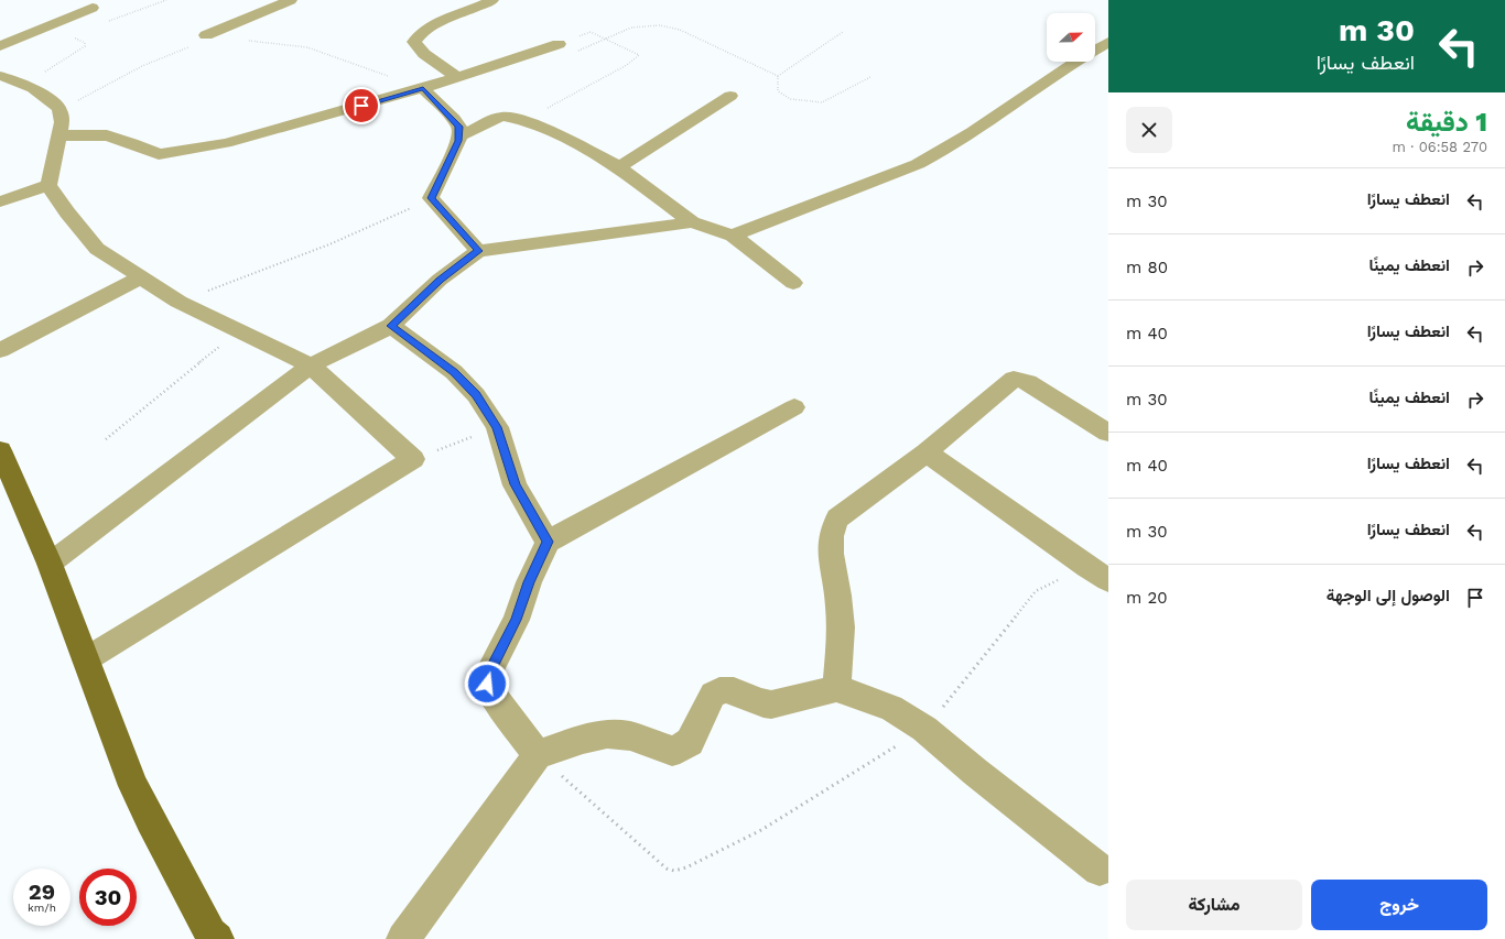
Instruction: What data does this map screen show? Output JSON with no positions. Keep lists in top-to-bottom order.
{
  "north": "right",
  "page": {
    "turn": ["30 m", "انعطف يسارًا"],
    "heading": ["1 دقيقة", "270 m · 06:58"],
    "list": [
      {
        "name": "انعطف يسارًا",
        "value": "30 m"
      },
      {
        "name": "انعطف يمينًا",
        "value": "80 m"
      },
      {
        "name": "انعطف يسارًا",
        "value": "40 m"
      },
      {
        "name": "انعطف يمينًا",
        "value": "30 m"
      },
      {
        "name": "انعطف يسارًا",
        "value": "40 m"
      },
      {
        "name": "انعطف يسارًا",
        "value": "30 m"
      },
      {
        "name": "الوصول إلى الوجهة",
        "value": "20 m"
      }
    ],
    "speed": "29 km/h",
    "limit": "30",
    "buttons": ["خروج", "مشاركة"]
  }
}
